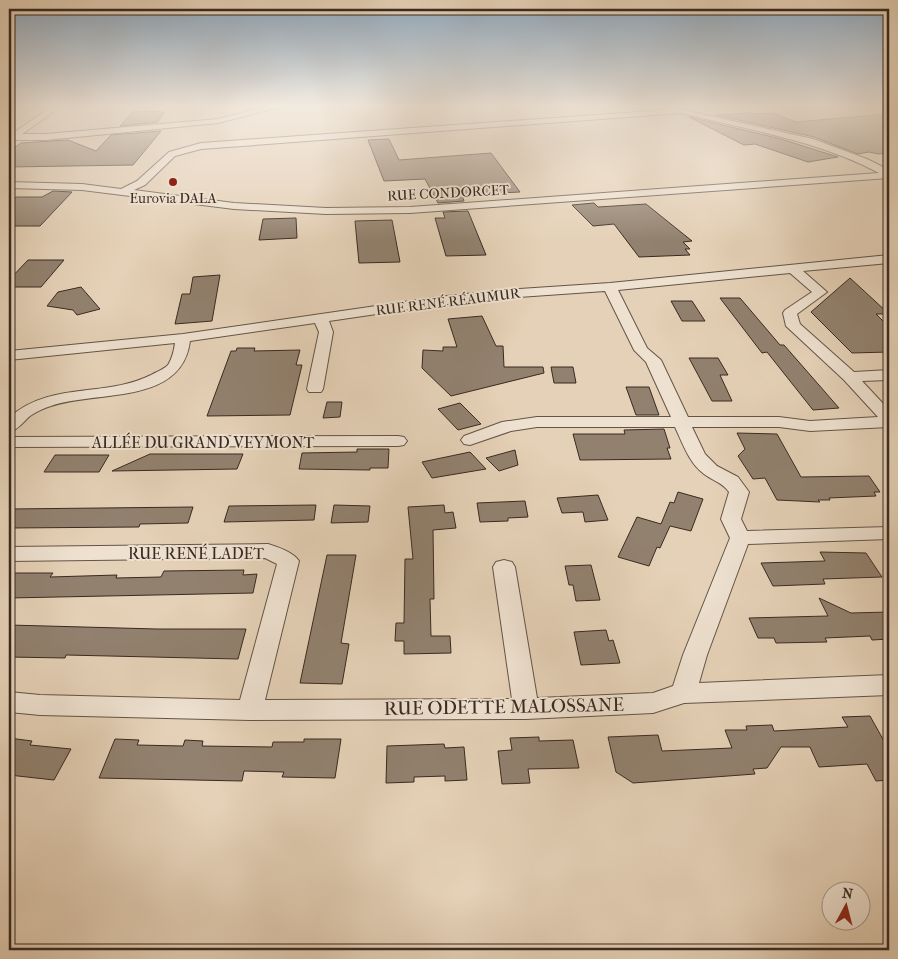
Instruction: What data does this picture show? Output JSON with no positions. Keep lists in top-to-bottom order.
{
  "streets": {
    "street": [
      "RUE CONDORCET",
      "RUE RENÉ RÉAUMUR",
      "ALLÉE DU GRAND VEYMONT",
      "RUE RENÉ LADET",
      "RUE ODETTE MALOSSANE"
    ]
  },
  "crossings": [
    ["RUE RENÉ LADET", "RUE ODETTE MALOSSANE"]
  ],
  "places": ["Eurovia DALA"],
  "north": "top"
}
